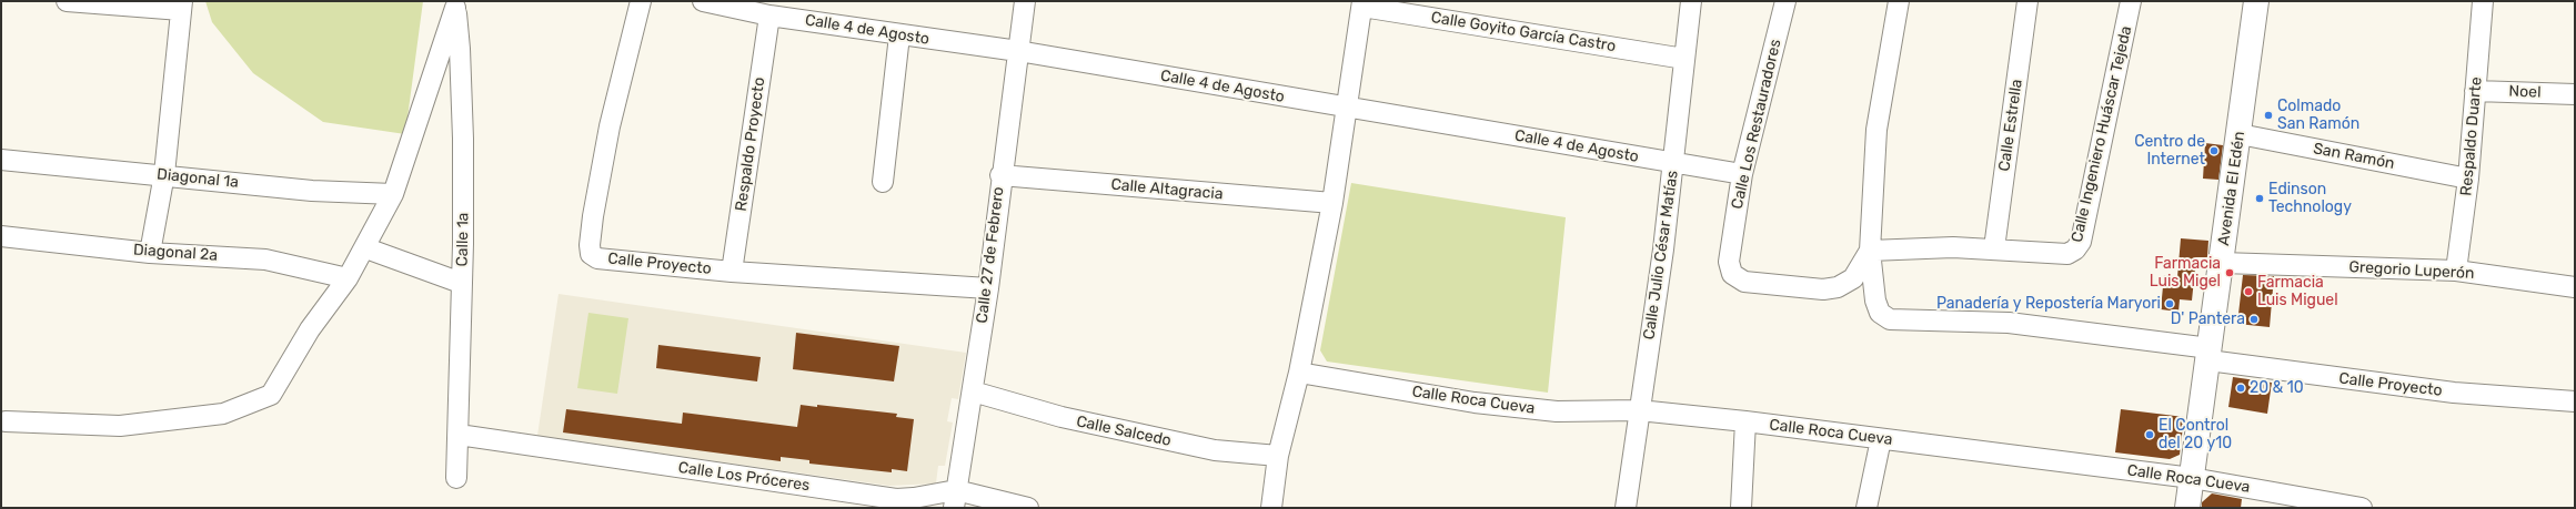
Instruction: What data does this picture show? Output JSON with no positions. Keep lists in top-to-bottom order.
{
  "streets": {
    "street": [
      "Calle 4 de Agosto",
      "Calle Goyito García Castro",
      "Noel",
      "Calle Los Restauradores",
      "Calle Estrella",
      "Calle Ingeniero Huáscar Tejeda",
      "Respaldo Duarte",
      "Respaldo Proyecto",
      "San Ramón",
      "Diagonal 1a",
      "Avenida El Edén",
      "Calle Altagracia",
      "Calle 1a",
      "Diagonal 2a",
      "Calle 27 de Febrero",
      "Calle Julio César Matías",
      "Calle Proyecto",
      "Gregorio Luperón",
      "Calle Roca Cueva",
      "Calle Salcedo",
      "Calle Los Próceres"
    ]
  },
  "crossings": [
    ["Calle 4 de Agosto", "Calle Los Restauradores"],
    ["Calle 4 de Agosto", "Respaldo Proyecto"],
    ["Calle 4 de Agosto", "Calle 27 de Febrero"],
    ["Calle 4 de Agosto", "Calle Julio César Matías"],
    ["Calle Goyito García Castro", "Calle Julio César Matías"],
    ["Noel", "Respaldo Duarte"],
    ["Calle Los Restauradores", "Calle Ingeniero Huáscar Tejeda"],
    ["Calle Los Restauradores", "Calle Proyecto"],
    ["Calle Estrella", "Calle Ingeniero Huáscar Tejeda"],
    ["Calle Ingeniero Huáscar Tejeda", "Calle Proyecto"],
    ["Respaldo Duarte", "San Ramón"],
    ["Respaldo Duarte", "Gregorio Luperón"],
    ["Respaldo Proyecto", "Calle Proyecto"],
    ["San Ramón", "Avenida El Edén"],
    ["Avenida El Edén", "Calle Proyecto"],
    ["Avenida El Edén", "Gregorio Luperón"],
    ["Avenida El Edén", "Calle Roca Cueva"],
    ["Calle Altagracia", "Calle 27 de Febrero"],
    ["Calle 1a", "Calle Los Próceres"],
    ["Calle 27 de Febrero", "Calle Proyecto"],
    ["Calle 27 de Febrero", "Calle Salcedo"],
    ["Calle 27 de Febrero", "Calle Los Próceres"],
    ["Calle Julio César Matías", "Calle Roca Cueva"]
  ],
  "places": [
    "Colmado San Ramón",
    "Centro de Internet",
    "Edinson Technology",
    "Farmacia Luis Migel",
    "Farmacia Luis Miguel",
    "Panadería y Repostería Maryori",
    "D' Pantera",
    "20 & 10",
    "El Control del 20 y10"
  ]
}
